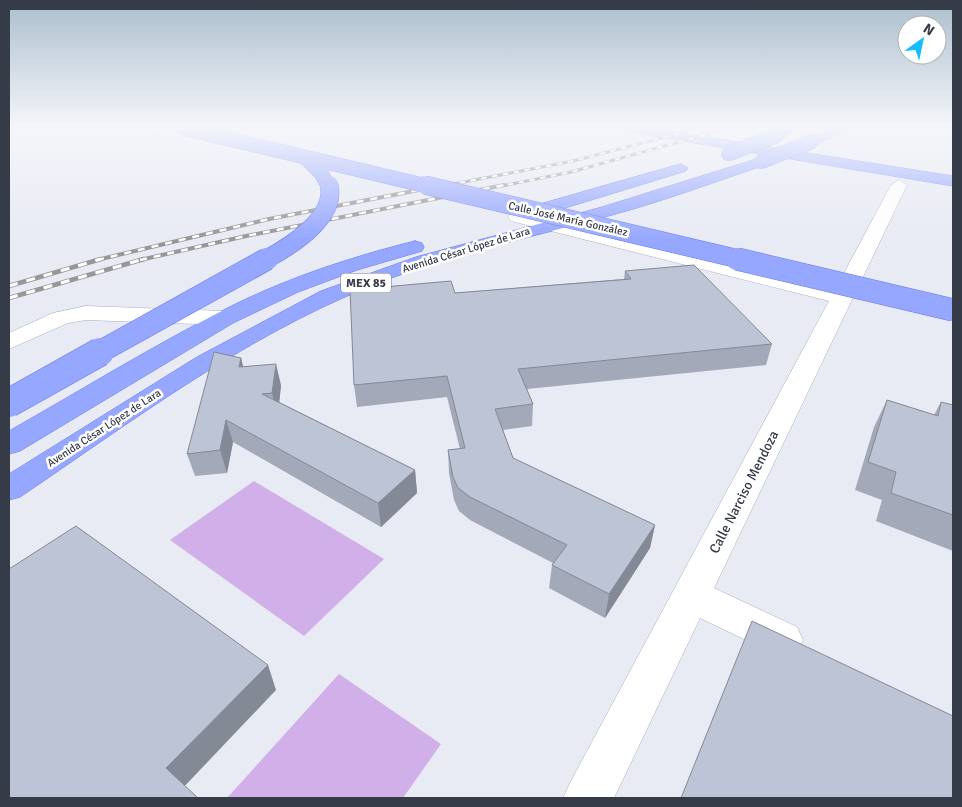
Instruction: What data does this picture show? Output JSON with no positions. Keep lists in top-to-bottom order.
{
  "streets": {
    "main road": ["Calle José María González", "Avenida César López de Lara", "MEX 85"],
    "street": ["Calle Narciso Mendoza"]
  },
  "north": "top right"
}
